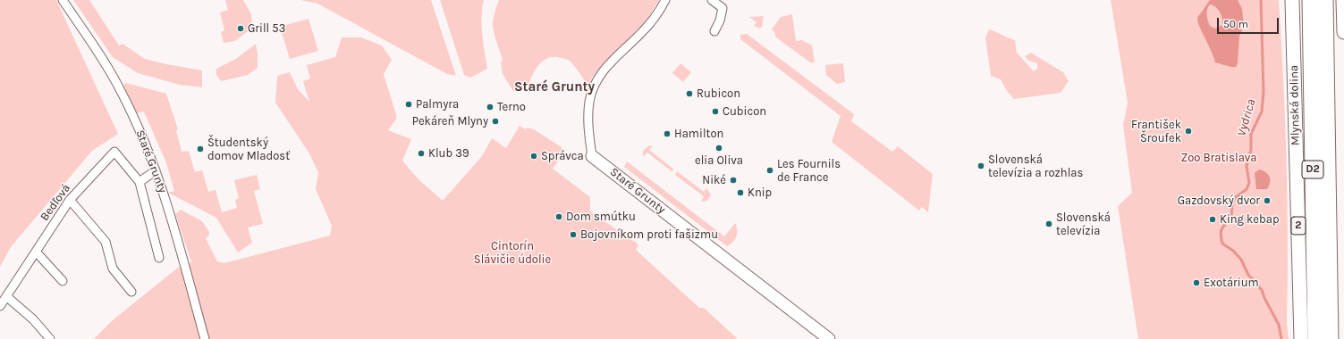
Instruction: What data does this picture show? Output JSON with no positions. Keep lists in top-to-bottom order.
{
  "streets": {
    "highway": ["D2"],
    "main road": ["Mlynská dolina", "2"],
    "street": ["Staré Grunty", "Bedľová"]
  },
  "districts": ["Staré Grunty"],
  "water": ["Vydrica"],
  "parks": ["Zoo Bratislava", "Cintorín Slávičie údolie"],
  "places": [
    "Grill 53",
    "Rubicon",
    "Palmyra",
    "Terno",
    "Cubicon",
    "Pekáreň Mlyny",
    "František Šroufek",
    "Hamilton",
    "elia Oliva",
    "Študentský domov Mladosť",
    "Klub 39",
    "Správca",
    "Slovenská televízia a rozhlas",
    "Les Fournils de France",
    "Niké",
    "Knip",
    "Gazdovský dvor",
    "Dom smútku",
    "King kebap",
    "Slovenská televízia",
    "Bojovníkom proti fašizmu",
    "Exotárium"
  ],
  "scale_bar": "50 m"
}
